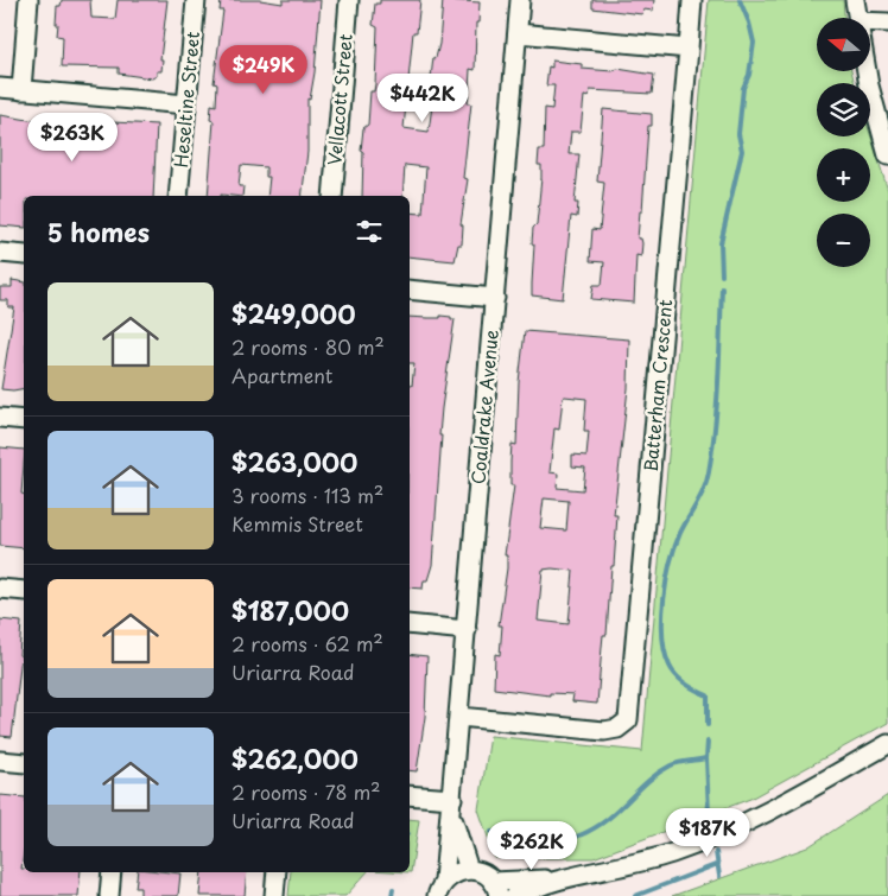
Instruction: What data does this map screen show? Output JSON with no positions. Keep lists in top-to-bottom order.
{
  "streets": {
    "street": [
      "Heseltine Street",
      "Vellacott Street",
      "Batterham Crescent",
      "Coaldrake Avenue"
    ]
  },
  "crossings": [
    ["Batterham Crescent", "Coaldrake Avenue"]
  ],
  "north": "left",
  "page": {
    "map_buttons": ["+", "−"],
    "price": [
      "$249K",
      "$442K",
      "$263K",
      "$187K",
      "$262K"
    ],
    "heading": "5 homes",
    "list": [
      {
        "name": "$249,000",
        "note": "2 rooms · 80 m² · Apartment"
      },
      {
        "name": "$263,000",
        "note": "3 rooms · 113 m² · Kemmis Street"
      },
      {
        "name": "$187,000",
        "note": "2 rooms · 62 m² · Uriarra Road"
      },
      {
        "name": "$262,000",
        "note": "2 rooms · 78 m² · Uriarra Road"
      }
    ]
  }
}
